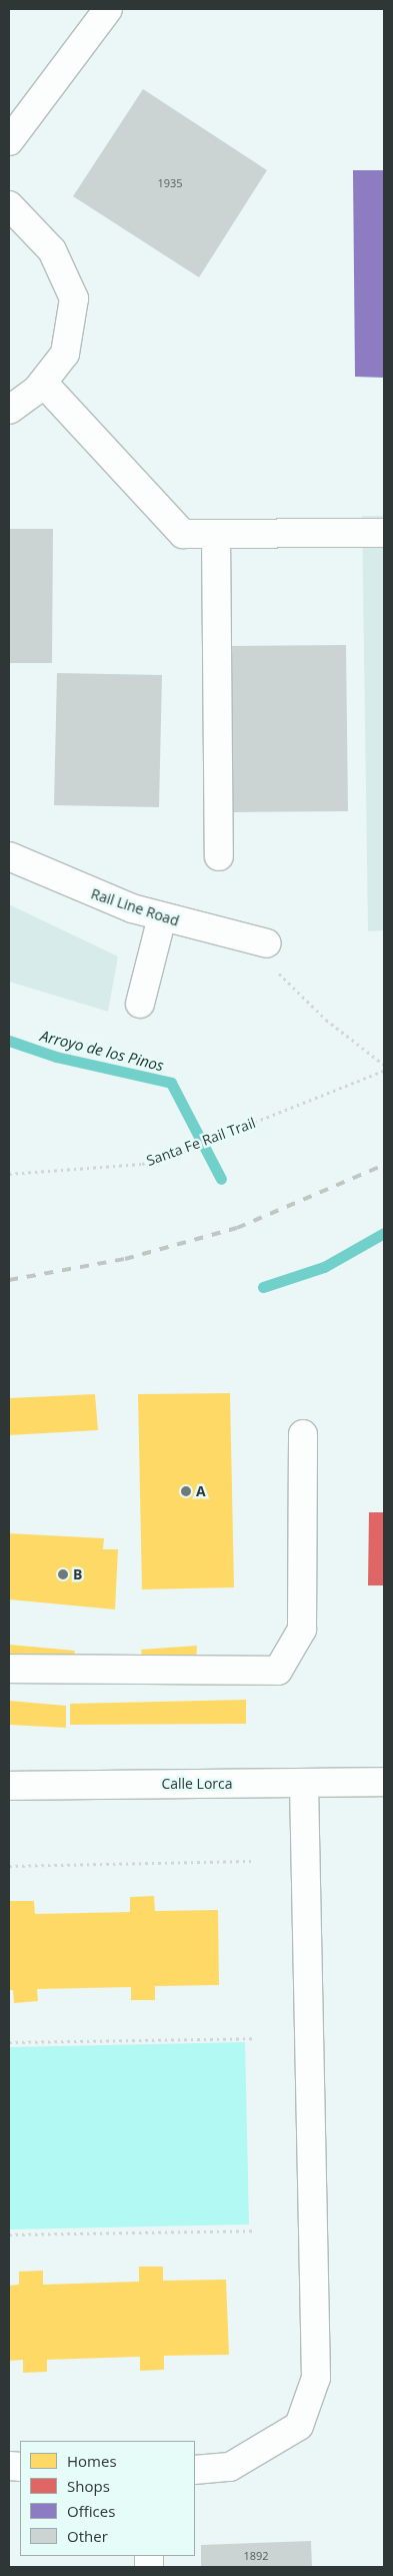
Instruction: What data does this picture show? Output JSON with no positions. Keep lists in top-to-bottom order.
{
  "streets": {
    "street": ["Rail Line Road", "Calle Lorca"],
    "path": ["Santa Fe Rail Trail"]
  },
  "water": ["Arroyo de los Pinos"],
  "places": ["A", "B"],
  "house_numbers": ["1935", "1892"],
  "legend": [
    "Homes",
    "Shops",
    "Offices",
    "Other"
  ]
}
